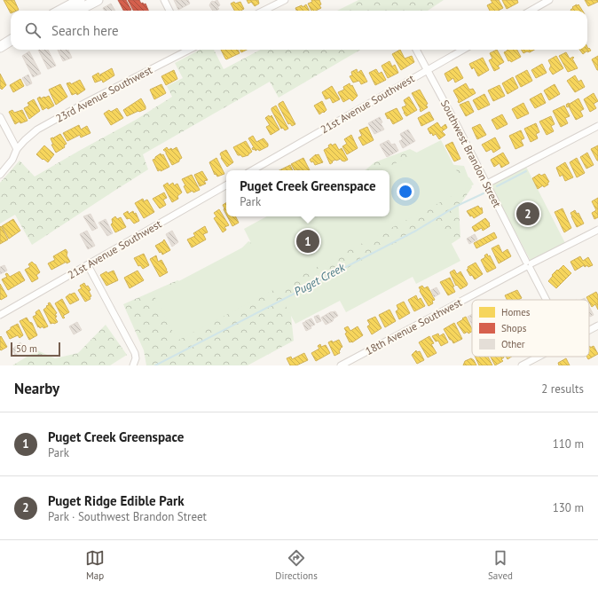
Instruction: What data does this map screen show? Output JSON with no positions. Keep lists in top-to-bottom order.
{
  "streets": {
    "street": [
      "23rd Avenue Southwest",
      "21st Avenue Southwest",
      "Southwest Brandon Street",
      "18th Avenue Southwest"
    ]
  },
  "crossings": [
    ["21st Avenue Southwest", "Southwest Brandon Street"],
    ["Southwest Brandon Street", "18th Avenue Southwest"]
  ],
  "water": ["Puget Creek"],
  "legend": ["Homes", "Shops", "Other"],
  "scale_bar": "50 m",
  "page": {
    "search": "Search here",
    "popup": ["Puget Creek Greenspace", "Park"],
    "pins": ["2", "1"],
    "scale": "50 m",
    "heading": ["Nearby", "2 results"],
    "list": [
      {
        "mark": "1",
        "name": "Puget Creek Greenspace",
        "note": "Park",
        "value": "110 m"
      },
      {
        "mark": "2",
        "name": "Puget Ridge Edible Park",
        "note": "Park · Southwest Brandon Street",
        "value": "130 m"
      }
    ],
    "nav": ["Map", "Directions", "Saved"]
  }
}
